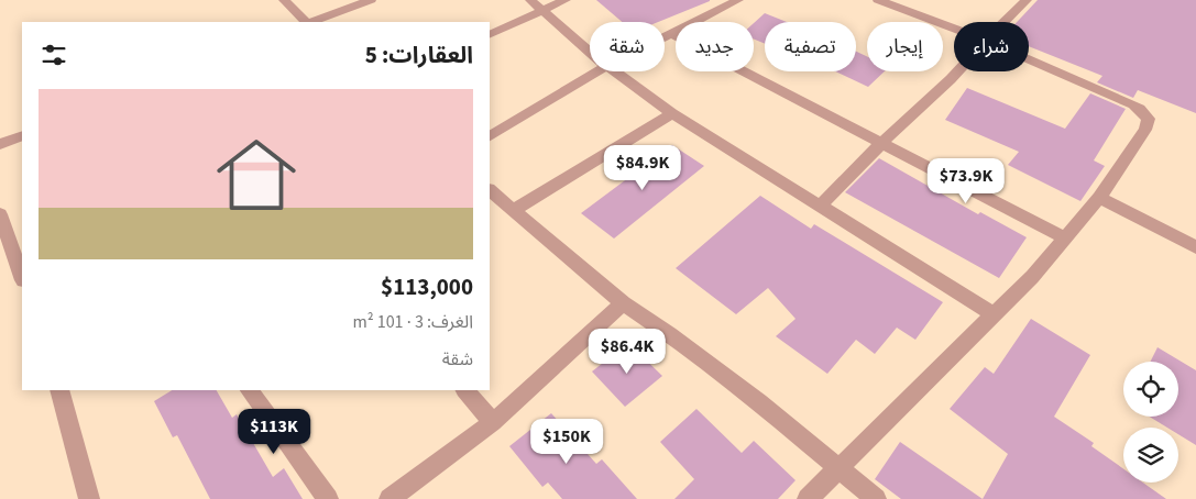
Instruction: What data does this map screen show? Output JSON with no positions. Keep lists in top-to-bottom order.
{
  "page": {
    "chip": [
      "شراء",
      "إيجار",
      "تصفية",
      "جديد",
      "شقة"
    ],
    "heading": "العقارات: 5",
    "list": [
      {
        "name": "$113,000",
        "note": "الغرف: 3 · 101 m² · شقة"
      }
    ],
    "price": [
      "$84.9K",
      "$73.9K",
      "$86.4K",
      "$113K",
      "$150K"
    ]
  }
}
